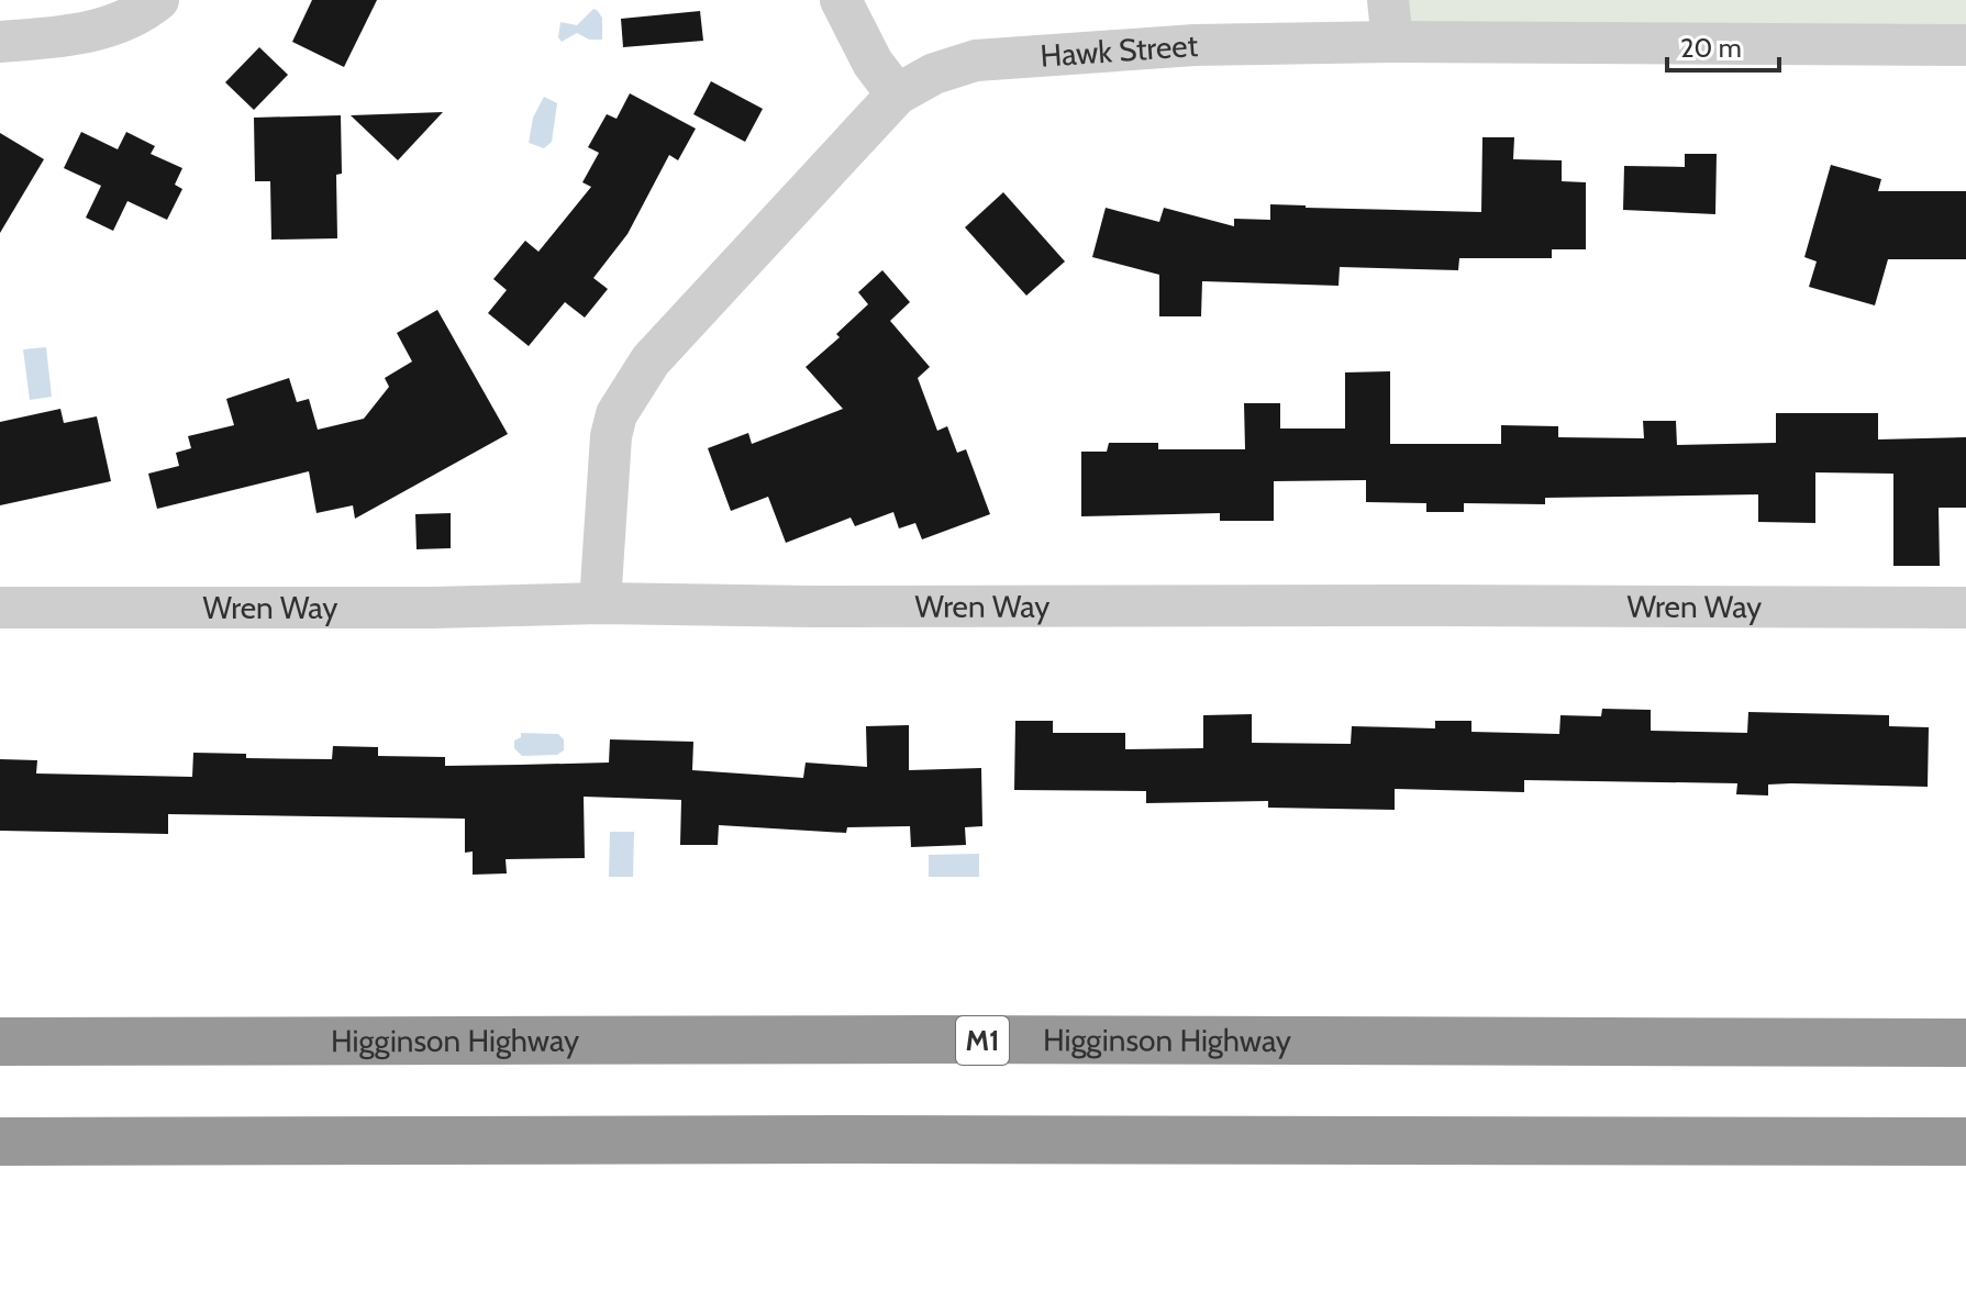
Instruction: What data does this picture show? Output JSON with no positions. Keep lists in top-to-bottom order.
{
  "streets": {
    "highway": ["Higginson Highway", "M1"],
    "street": ["Hawk Street", "Wren Way"]
  },
  "crossings": [
    ["Hawk Street", "Wren Way"]
  ],
  "scale_bar": "20 m"
}
